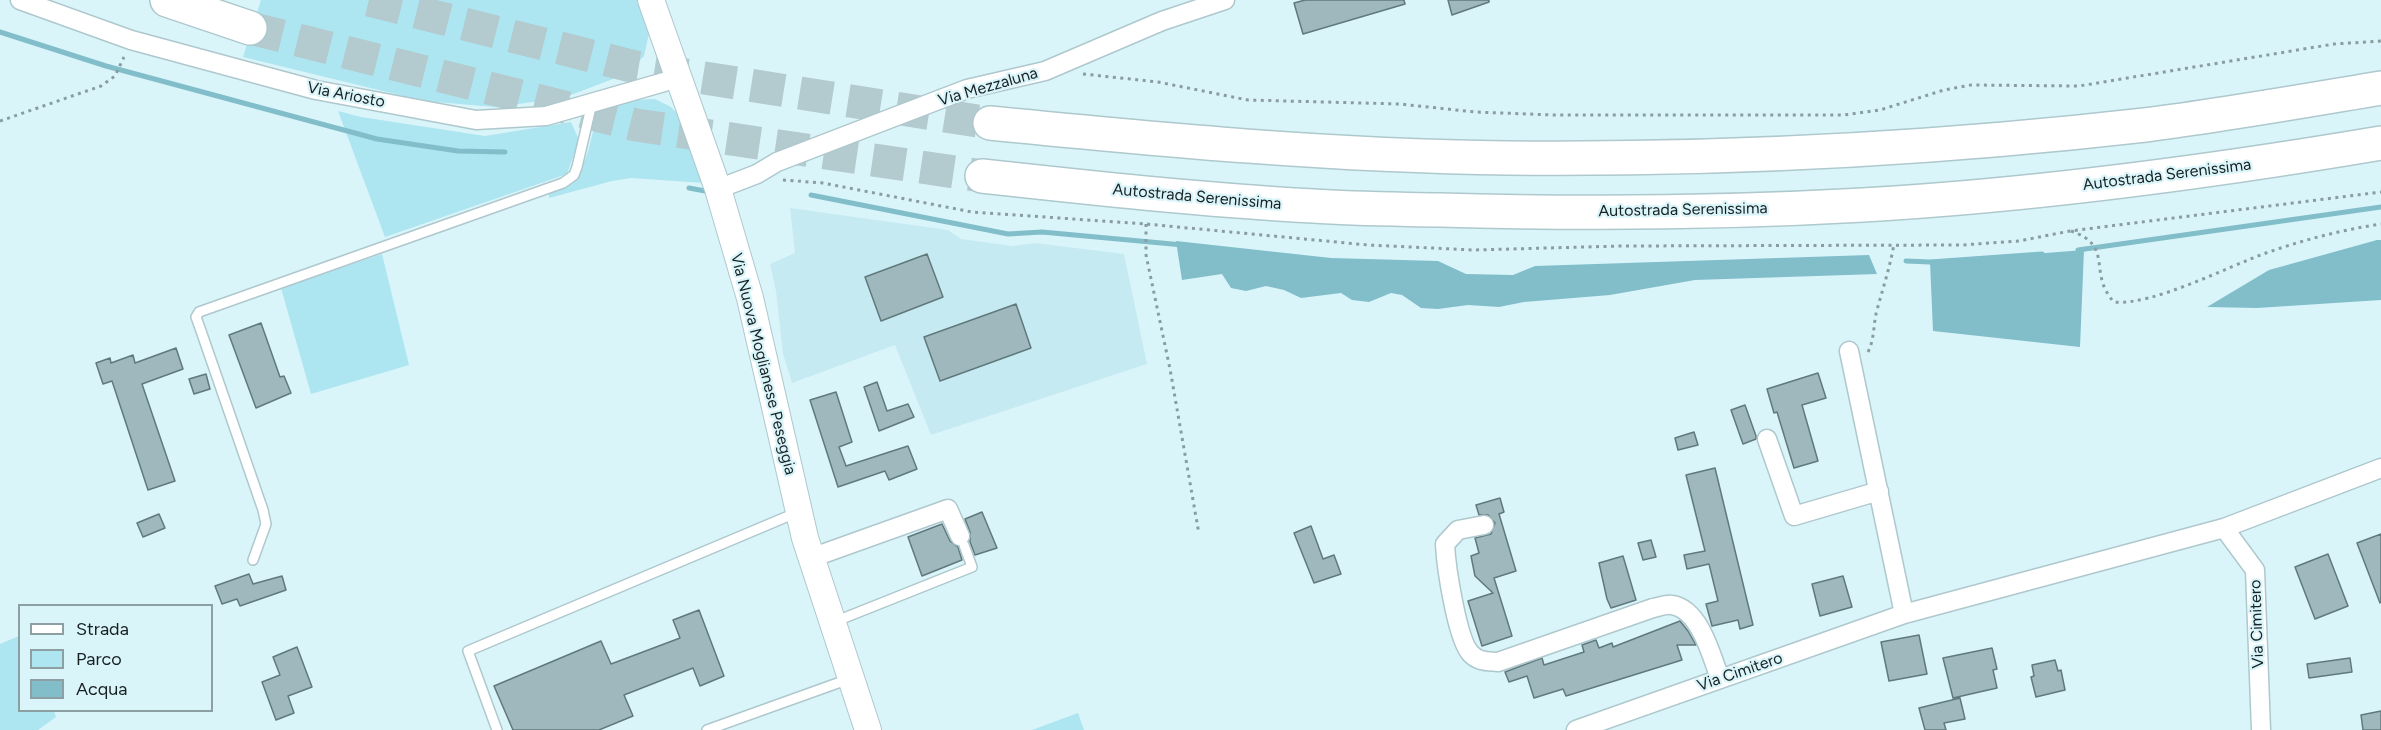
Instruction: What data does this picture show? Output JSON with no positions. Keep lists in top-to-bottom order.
{
  "streets": {
    "highway": ["Autostrada Serenissima"],
    "main road": ["Via Nuova Moglianese Peseggia"],
    "street": ["Via Mezzaluna", "Via Ariosto", "Via Cimitero"]
  },
  "crossings": [
    ["Via Mezzaluna", "Via Nuova Moglianese Peseggia"],
    ["Via Ariosto", "Via Nuova Moglianese Peseggia"]
  ],
  "legend": ["Strada", "Parco", "Acqua"]
}
